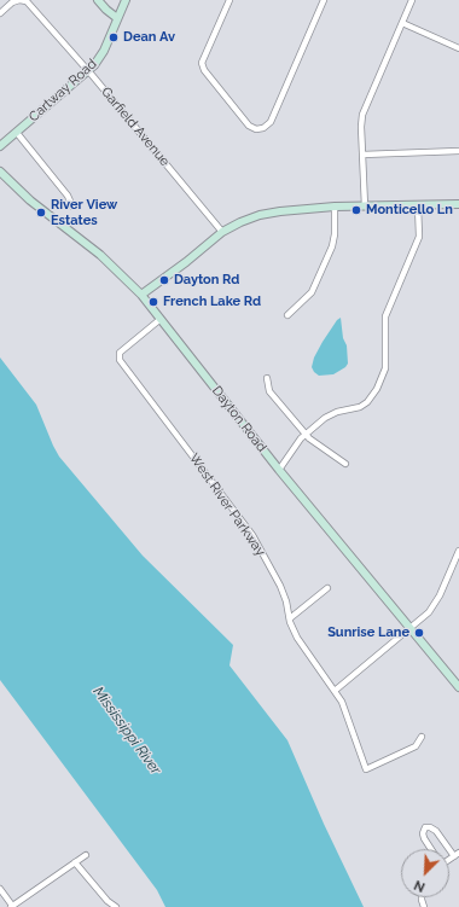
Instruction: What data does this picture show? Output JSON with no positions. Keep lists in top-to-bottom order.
{
  "streets": {
    "main road": ["Cartway Road", "Dayton Road"],
    "street": ["Garfield Avenue", "West River Parkway"]
  },
  "crossings": [
    ["Cartway Road", "Garfield Avenue"],
    ["Dayton Road", "West River Parkway"]
  ],
  "water": ["Mississippi River"],
  "places": [
    "Dean Av",
    "Monticello Ln",
    "River View Estates",
    "Dayton Rd",
    "French Lake Rd",
    "Sunrise Lane"
  ],
  "north": "bottom left"
}
